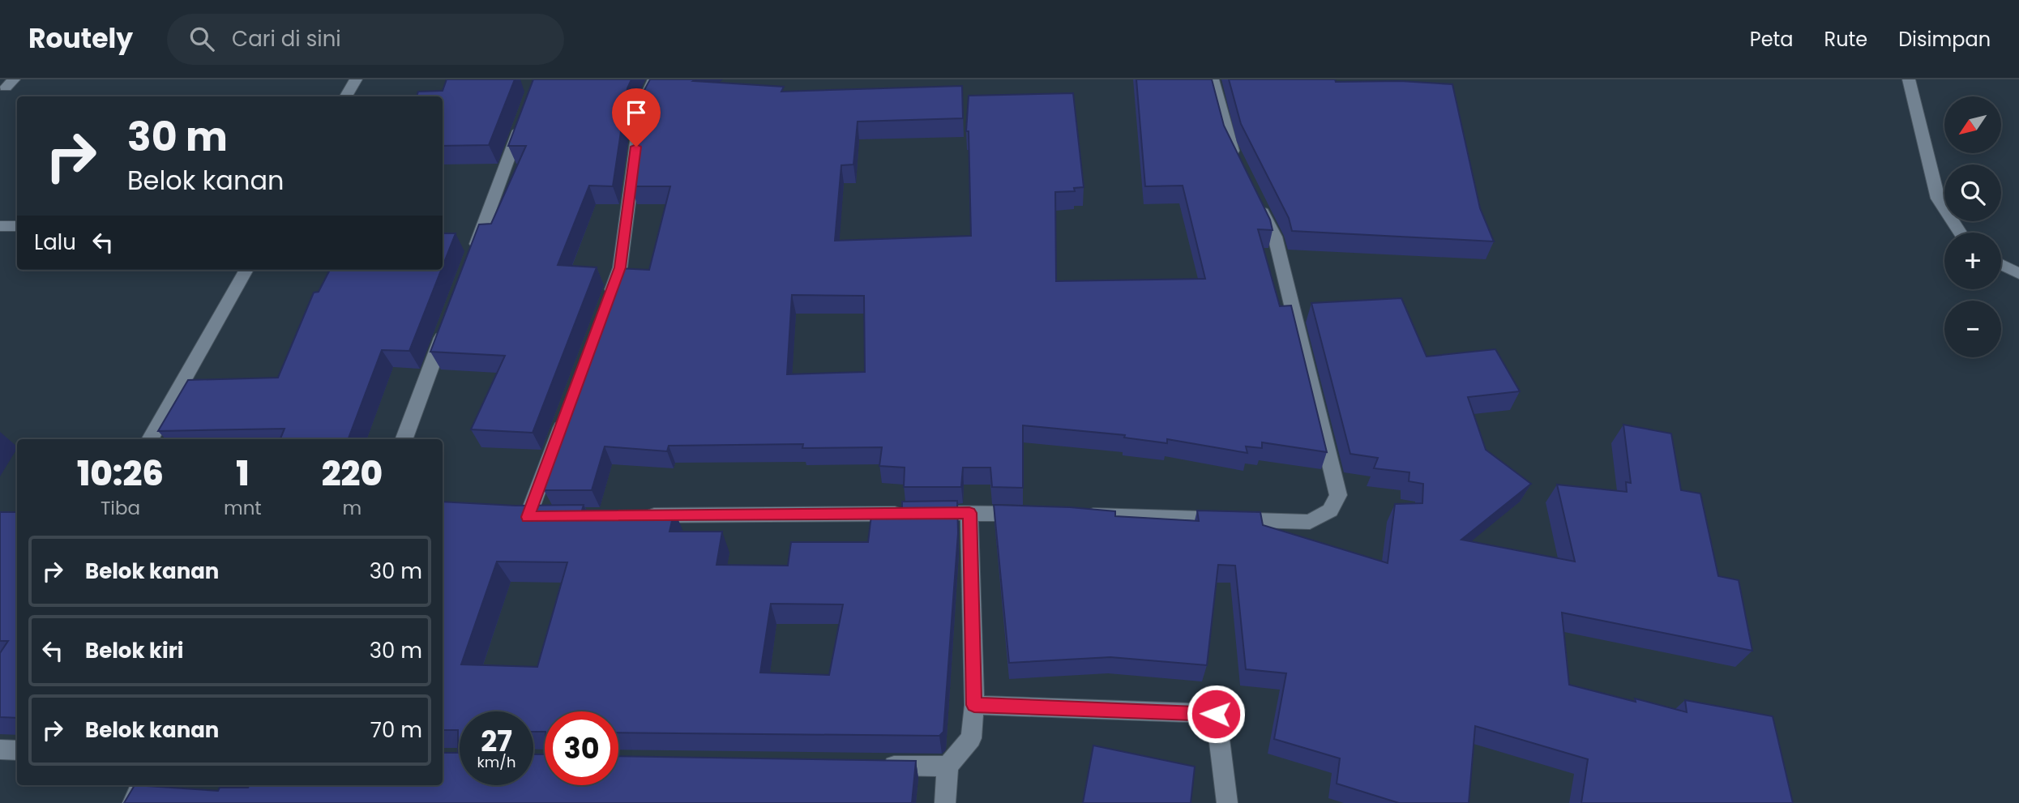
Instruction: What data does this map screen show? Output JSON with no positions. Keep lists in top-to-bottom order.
{
  "north": "bottom left",
  "page": {
    "header": "Routely",
    "search": "Cari di sini",
    "nav": ["Peta", "Rute", "Disimpan"],
    "map_buttons": ["+", "−"],
    "turn": ["30 m", "Belok kanan"],
    "then": "Lalu",
    "eta": [
      "10:26",
      "Tiba",
      "1",
      "mnt",
      "220",
      "m"
    ],
    "list": [
      {
        "name": "Belok kanan",
        "value": "30 m"
      },
      {
        "name": "Belok kiri",
        "value": "30 m"
      },
      {
        "name": "Belok kanan",
        "value": "70 m"
      }
    ],
    "speed": "27 km/h",
    "limit": "30"
  }
}
